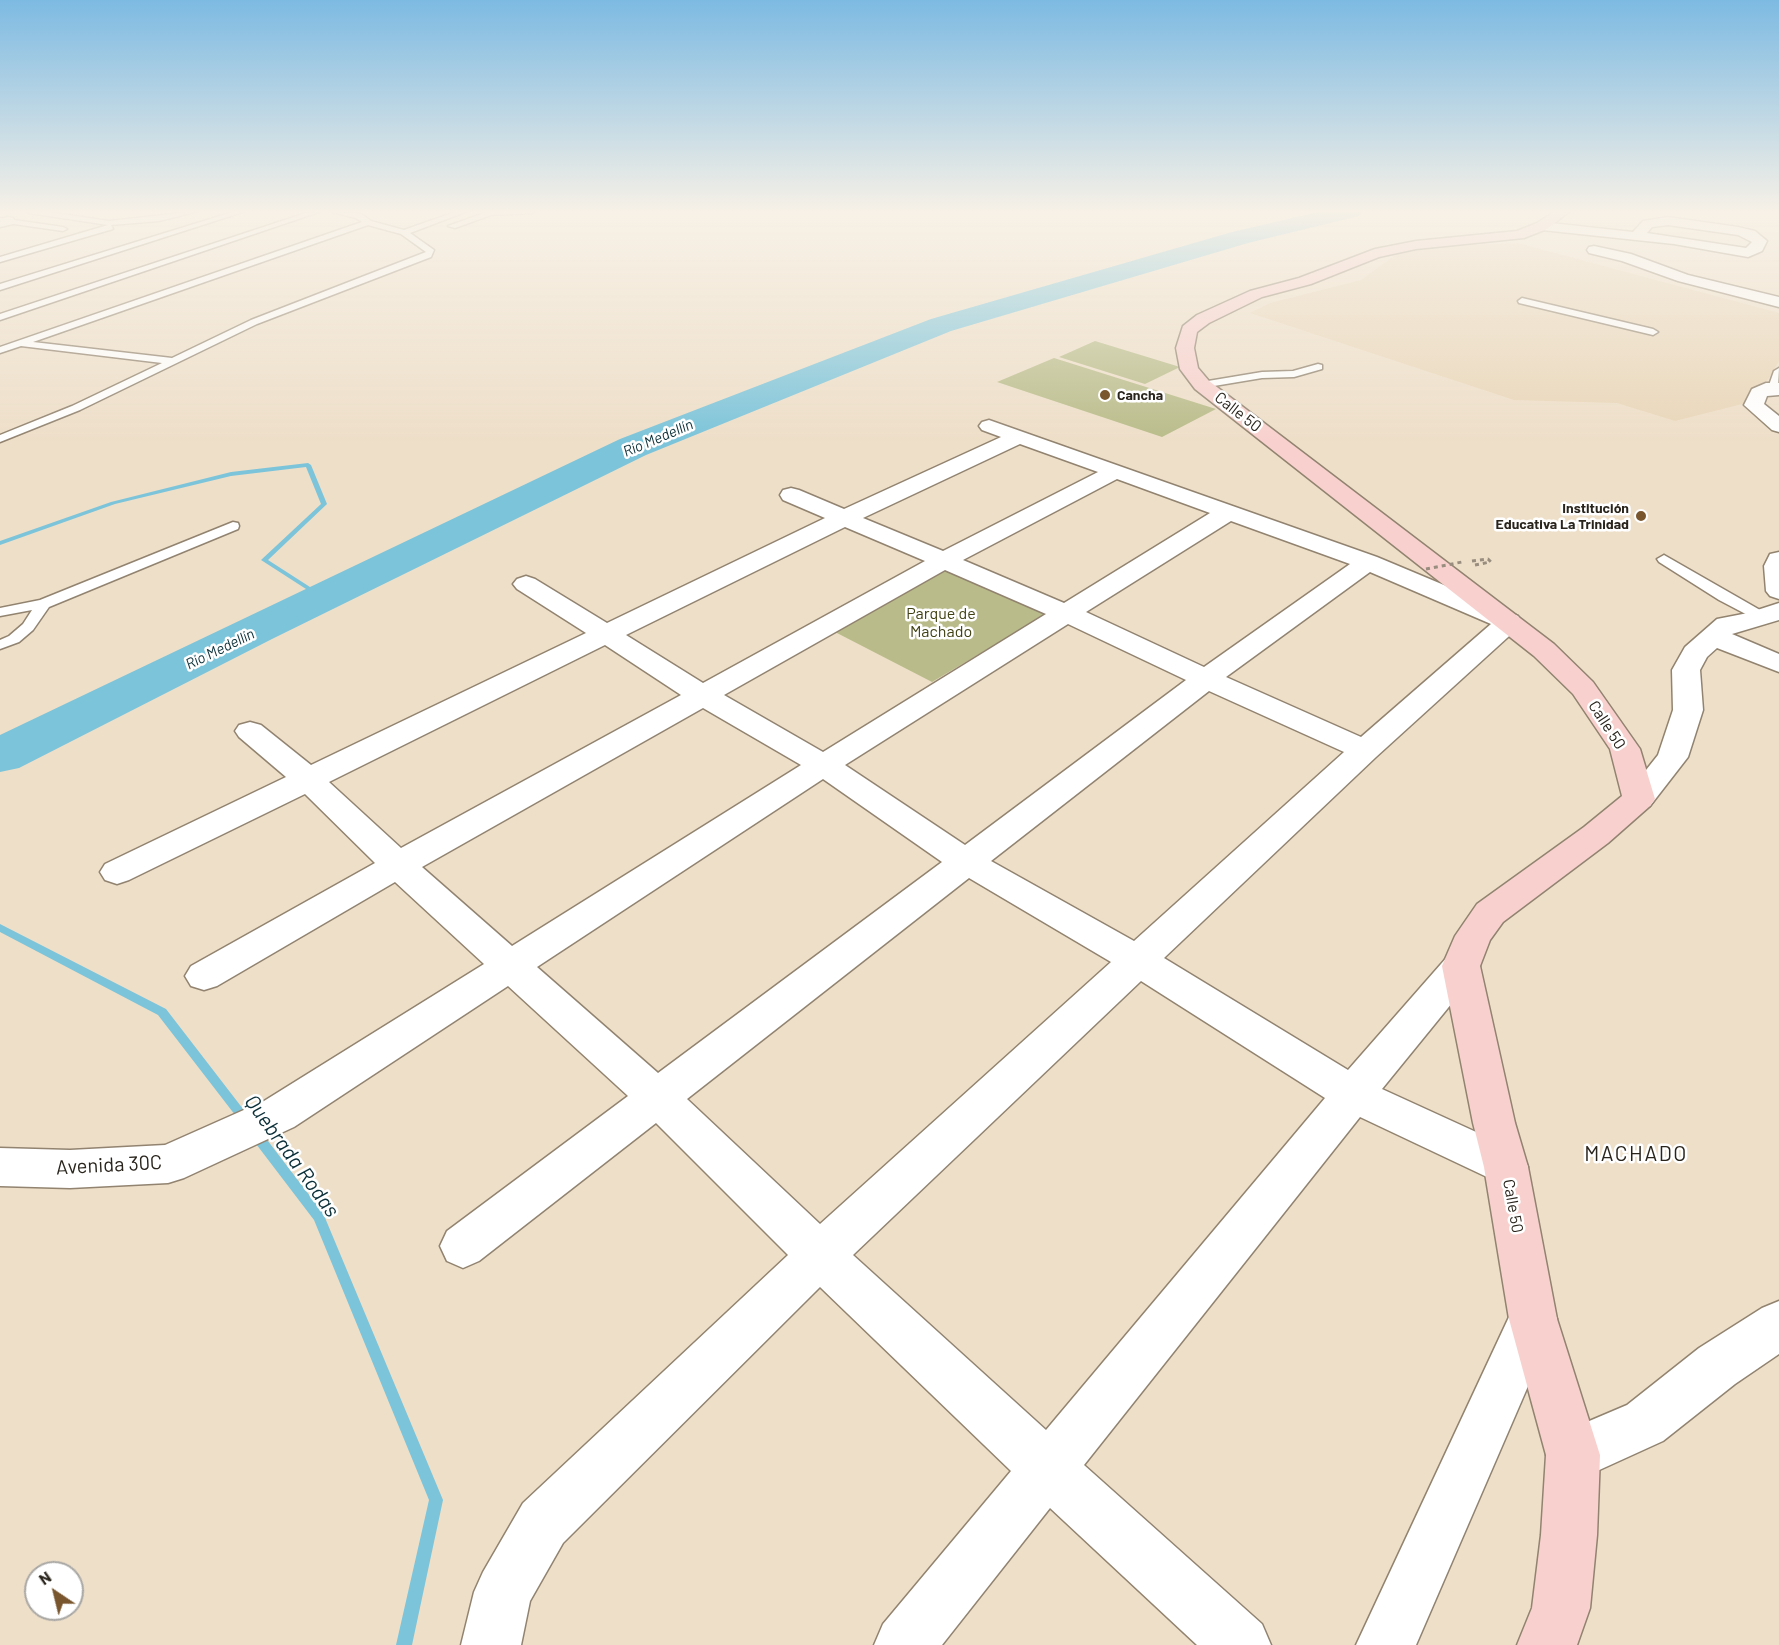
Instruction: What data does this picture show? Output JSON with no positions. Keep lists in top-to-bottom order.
{
  "streets": {
    "main road": ["Calle 50"],
    "street": ["Avenida 30C"]
  },
  "districts": ["MACHADO"],
  "water": ["Río Medellín", "Quebrada Rodas"],
  "parks": ["Parque de Machado"],
  "places": ["Cancha", "Institución Educativa La Trinidad"],
  "north": "top left"
}
